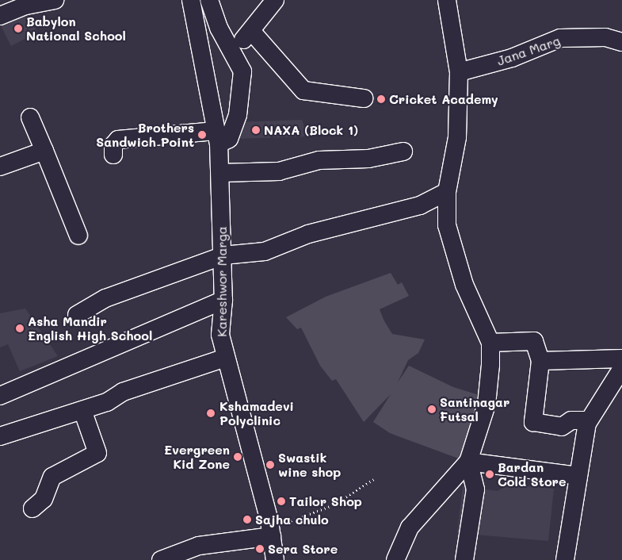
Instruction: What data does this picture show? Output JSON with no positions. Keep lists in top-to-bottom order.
{
  "streets": {
    "street": ["Jana Marg", "Kareshwor Marga"]
  },
  "places": [
    "Babylon National School",
    "Cricket Academy",
    "NAXA (Block 1)",
    "Brothers Sandwich Point",
    "Asha Mandir English High School",
    "Santinagar Futsal",
    "Kshamadevi Polyclinic",
    "Evergreen Kid Zone",
    "Swastik wine shop",
    "Bardan Cold Store",
    "Tailor Shop",
    "Sajha chulo",
    "Sera Store"
  ]
}
